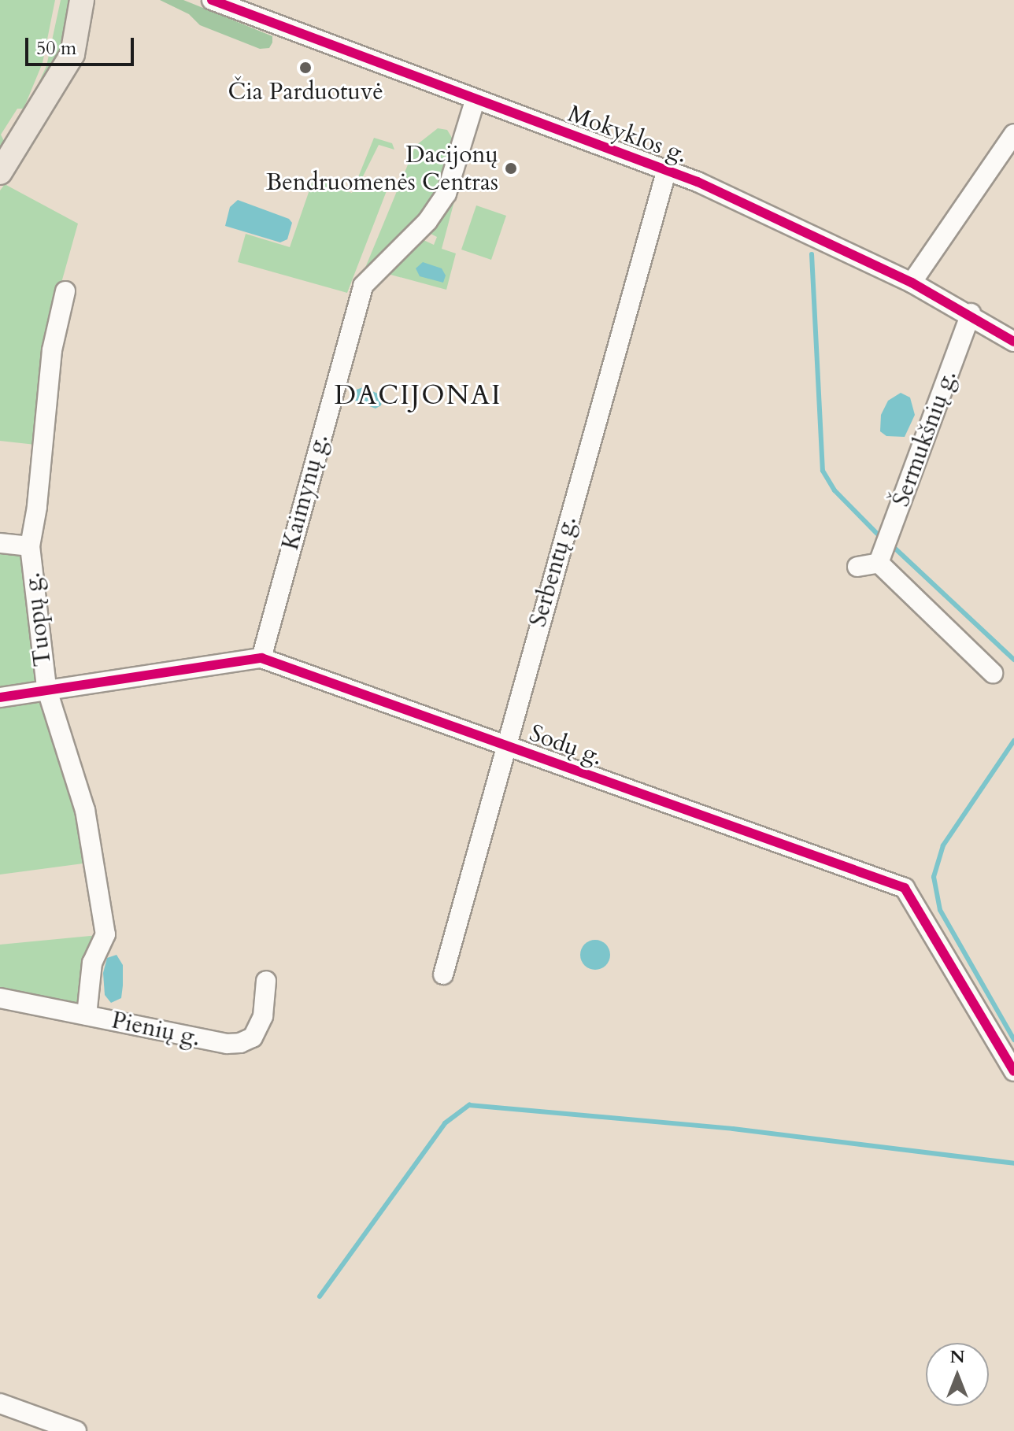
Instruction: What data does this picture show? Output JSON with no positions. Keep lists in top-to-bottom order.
{
  "streets": {
    "street": [
      "Mokyklos g.",
      "Šermukšnių g.",
      "Kaimynų g.",
      "Serbentų g.",
      "Tuopų g.",
      "Sodų g.",
      "Pienių g."
    ]
  },
  "crossings": [
    ["Mokyklos g.", "Šermukšnių g."],
    ["Mokyklos g.", "Kaimynų g."],
    ["Mokyklos g.", "Serbentų g."],
    ["Kaimynų g.", "Sodų g."],
    ["Serbentų g.", "Sodų g."],
    ["Tuopų g.", "Sodų g."],
    ["Tuopų g.", "Pienių g."]
  ],
  "districts": ["DACIJONAI"],
  "places": ["Čia Parduotuvė", "Dacijonų Bendruomenės Centras"],
  "scale_bar": "50 m",
  "north": "top"
}
